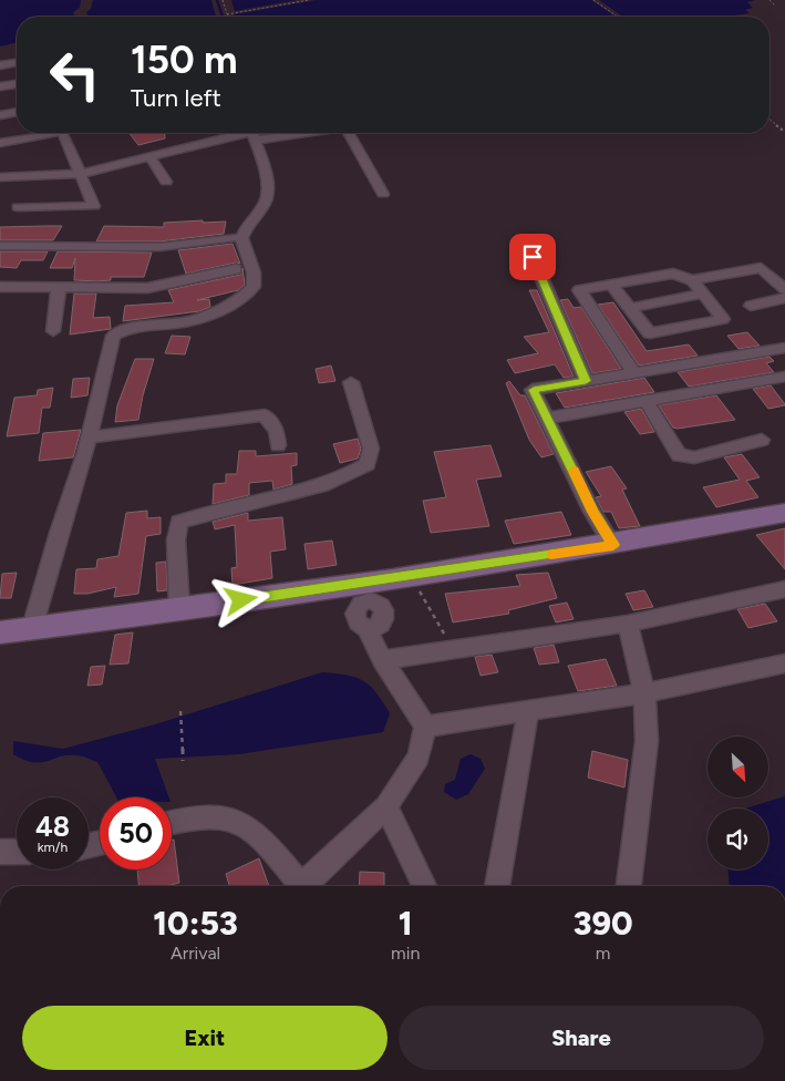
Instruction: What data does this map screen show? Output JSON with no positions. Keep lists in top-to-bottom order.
{
  "north": "bottom right",
  "page": {
    "turn": ["150 m", "Turn left"],
    "speed": "48 km/h",
    "limit": "50",
    "eta": [
      "10:53",
      "Arrival",
      "1",
      "min",
      "390",
      "m"
    ],
    "buttons": ["Exit", "Share"]
  }
}
